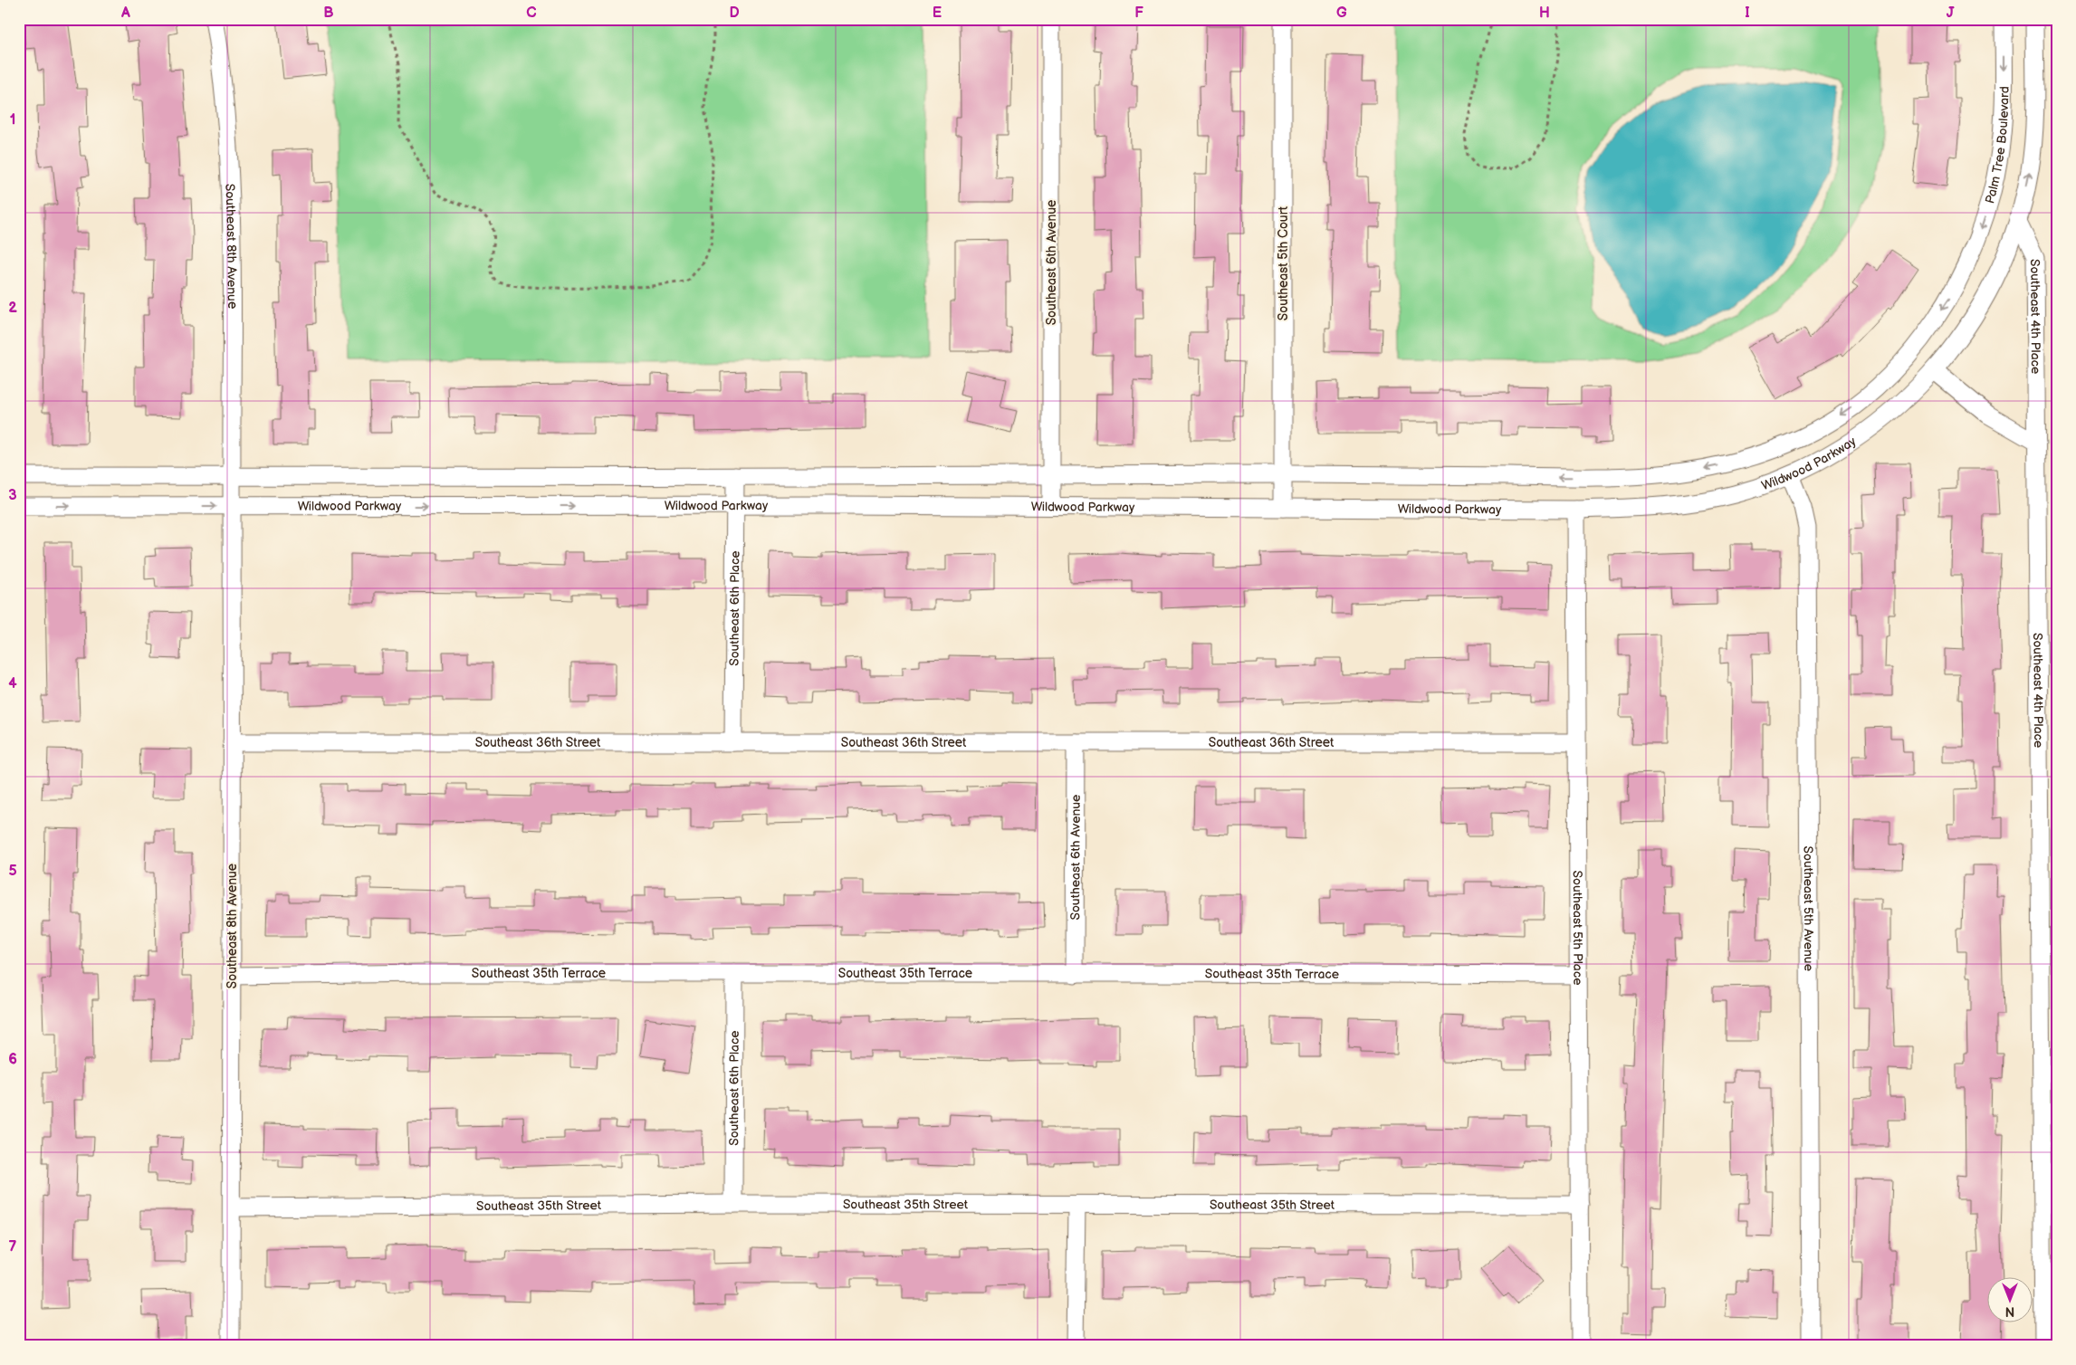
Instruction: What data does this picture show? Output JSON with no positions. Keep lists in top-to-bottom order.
{
  "streets": {
    "street": [
      "Palm Tree Boulevard",
      "Southeast 8th Avenue",
      "Southeast 6th Avenue",
      "Southeast 5th Court",
      "Southeast 4th Place",
      "Wildwood Parkway",
      "Southeast 6th Place",
      "Southeast 36th Street",
      "Southeast 5th Avenue",
      "Southeast 5th Place",
      "Southeast 35th Terrace",
      "Southeast 35th Street"
    ]
  },
  "crossings": [
    ["Palm Tree Boulevard", "Wildwood Parkway"],
    ["Southeast 8th Avenue", "Wildwood Parkway"],
    ["Southeast 8th Avenue", "Southeast 36th Street"],
    ["Southeast 8th Avenue", "Southeast 35th Terrace"],
    ["Southeast 8th Avenue", "Southeast 35th Street"],
    ["Southeast 6th Avenue", "Wildwood Parkway"],
    ["Southeast 6th Avenue", "Southeast 36th Street"],
    ["Southeast 6th Avenue", "Southeast 35th Terrace"],
    ["Southeast 5th Court", "Wildwood Parkway"],
    ["Southeast 4th Place", "Wildwood Parkway"],
    ["Wildwood Parkway", "Southeast 6th Place"],
    ["Wildwood Parkway", "Southeast 5th Avenue"],
    ["Wildwood Parkway", "Southeast 5th Place"],
    ["Southeast 6th Place", "Southeast 36th Street"],
    ["Southeast 6th Place", "Southeast 35th Terrace"],
    ["Southeast 6th Place", "Southeast 35th Street"],
    ["Southeast 36th Street", "Southeast 5th Place"],
    ["Southeast 5th Place", "Southeast 35th Terrace"],
    ["Southeast 5th Place", "Southeast 35th Street"]
  ],
  "north": "bottom",
  "grid": {
    "columns": [
      "A",
      "B",
      "C",
      "D",
      "E",
      "F",
      "G",
      "H",
      "I",
      "J"
    ],
    "rows": [
      "1",
      "2",
      "3",
      "4",
      "5",
      "6",
      "7"
    ]
  }
}
